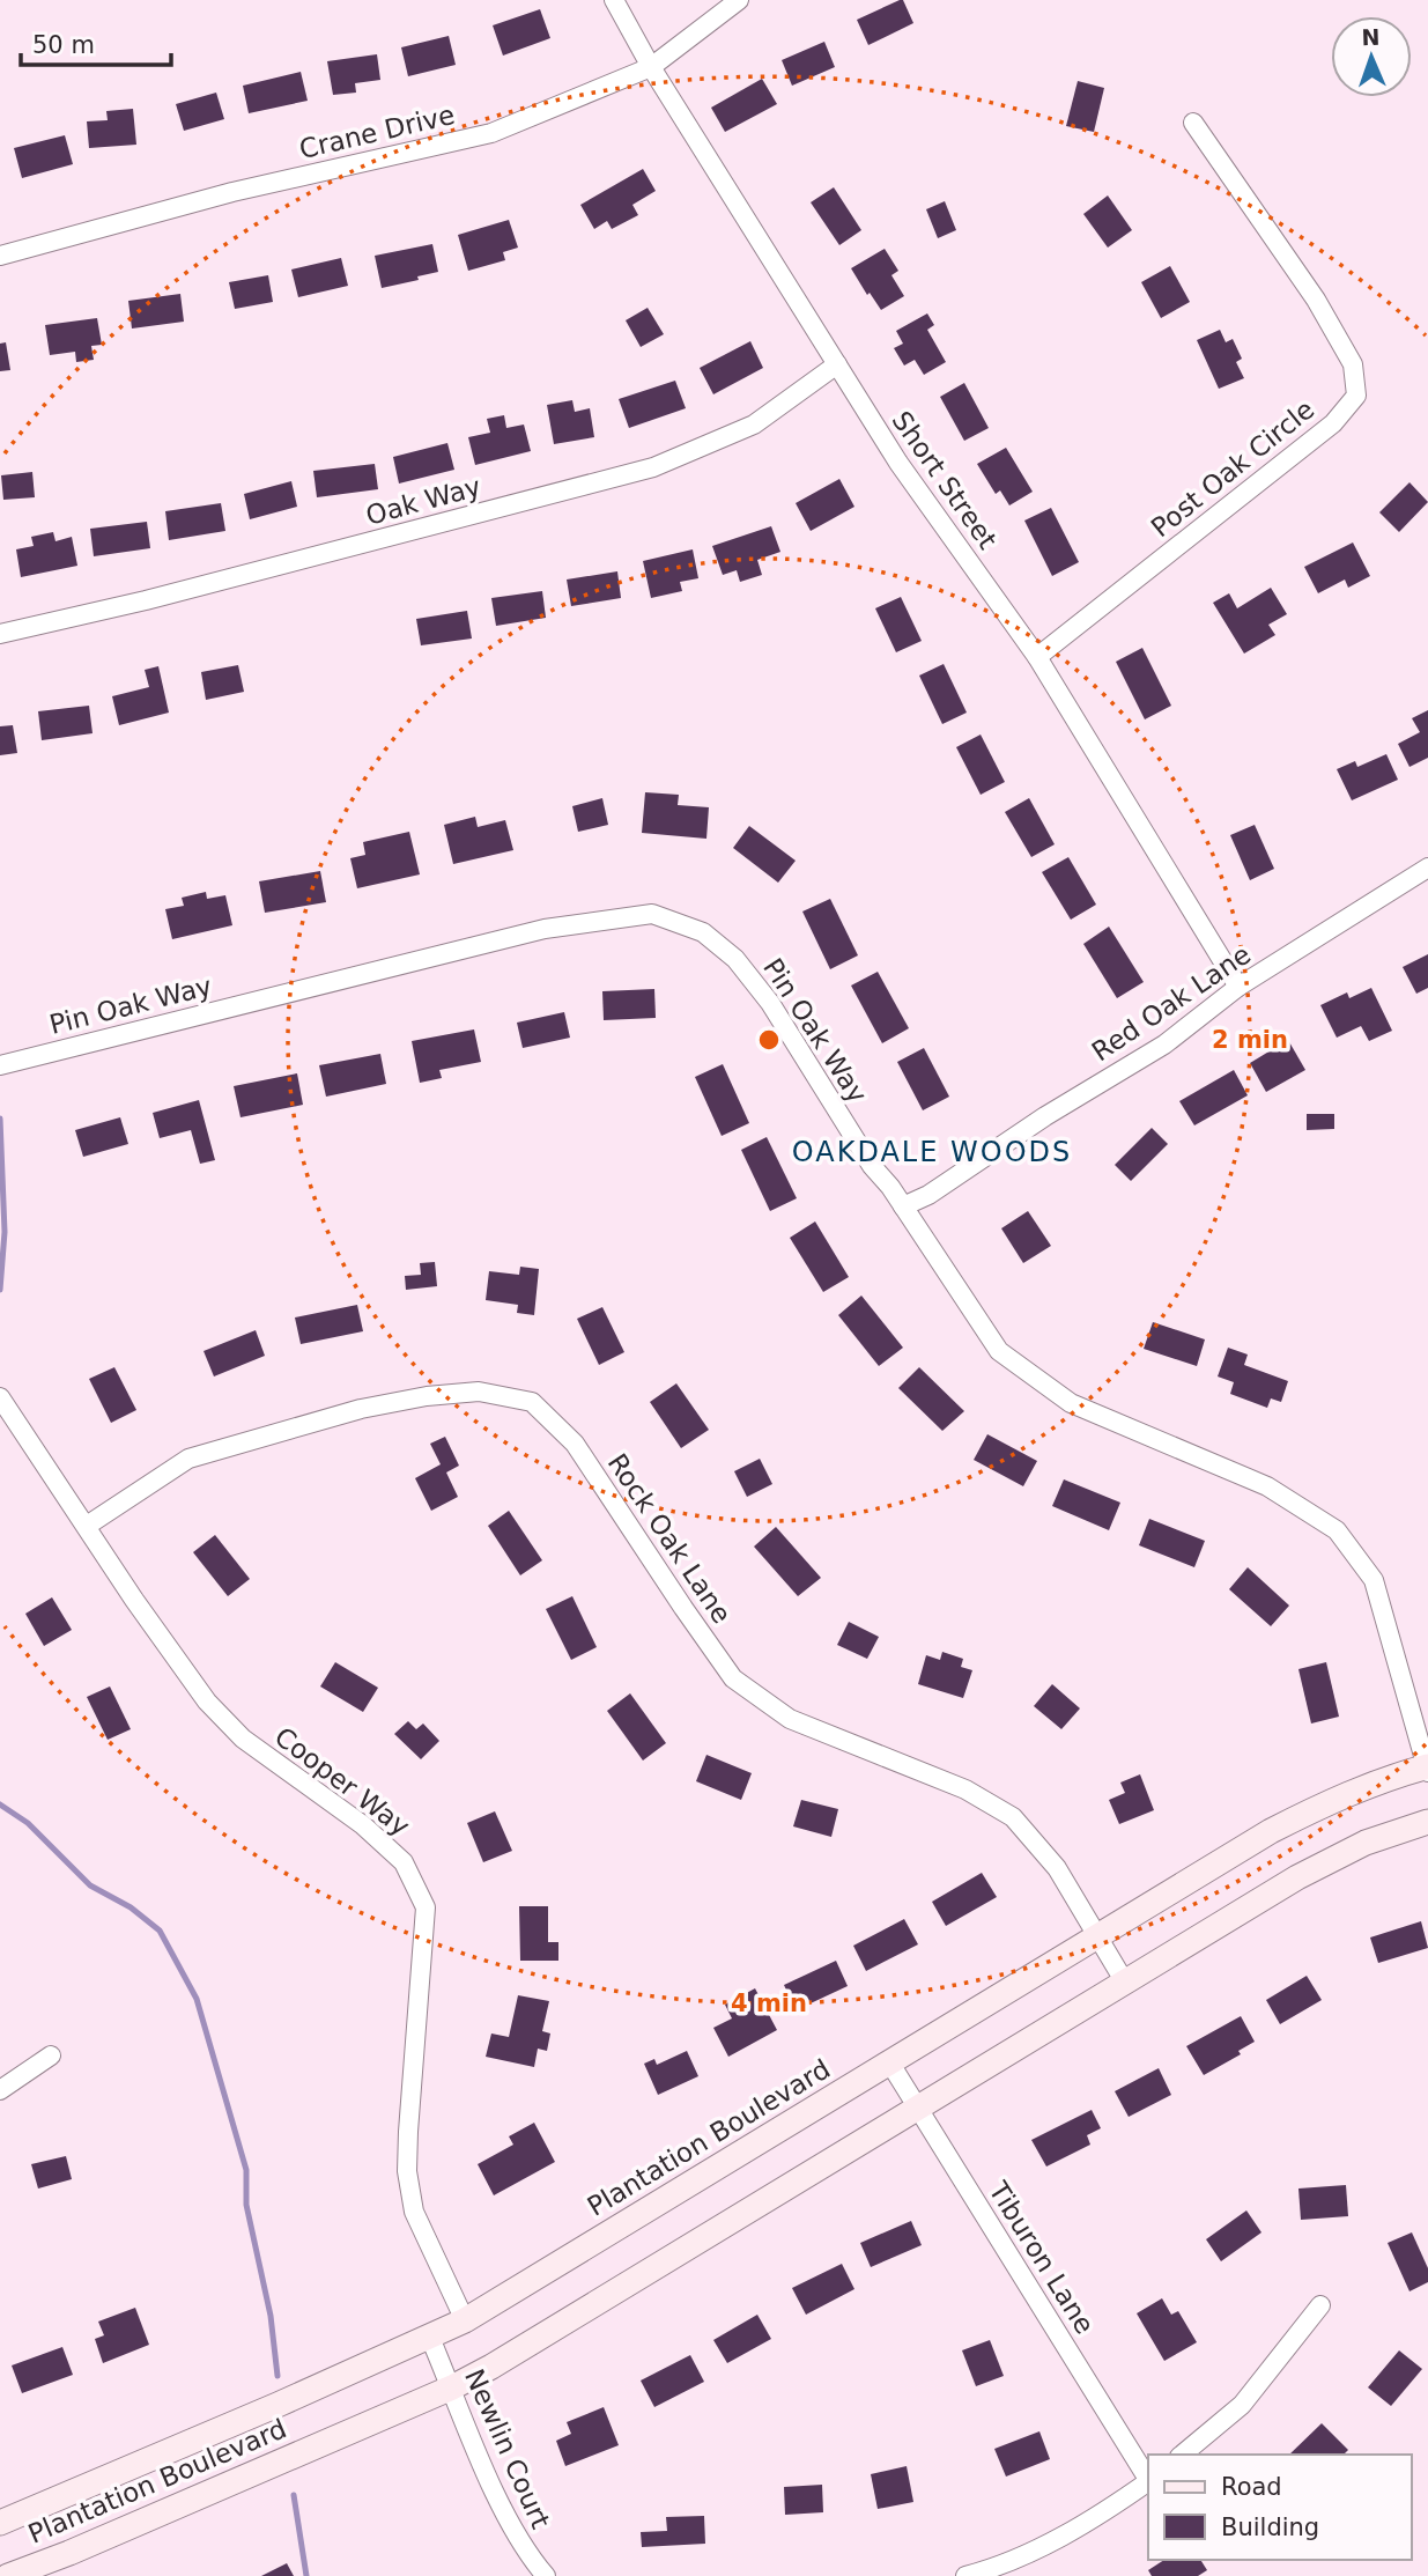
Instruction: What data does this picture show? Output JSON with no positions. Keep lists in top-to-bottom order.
{
  "streets": {
    "street": [
      "Crane Drive",
      "Post Oak Circle",
      "Short Street",
      "Oak Way",
      "Red Oak Lane",
      "Pin Oak Way",
      "Rock Oak Lane",
      "Cooper Way",
      "Plantation Boulevard",
      "Tiburon Lane",
      "Newlin Court"
    ]
  },
  "crossings": [
    ["Crane Drive", "Short Street"],
    ["Post Oak Circle", "Short Street"],
    ["Short Street", "Oak Way"],
    ["Short Street", "Red Oak Lane"],
    ["Red Oak Lane", "Pin Oak Way"],
    ["Pin Oak Way", "Plantation Boulevard"],
    ["Rock Oak Lane", "Cooper Way"],
    ["Rock Oak Lane", "Plantation Boulevard"],
    ["Cooper Way", "Plantation Boulevard"],
    ["Plantation Boulevard", "Tiburon Lane"],
    ["Plantation Boulevard", "Newlin Court"]
  ],
  "districts": ["OAKDALE WOODS"],
  "legend": ["Road", "Building"],
  "scale_bar": "50 m",
  "north": "top",
  "rings": ["2 min", "4 min"]
}
